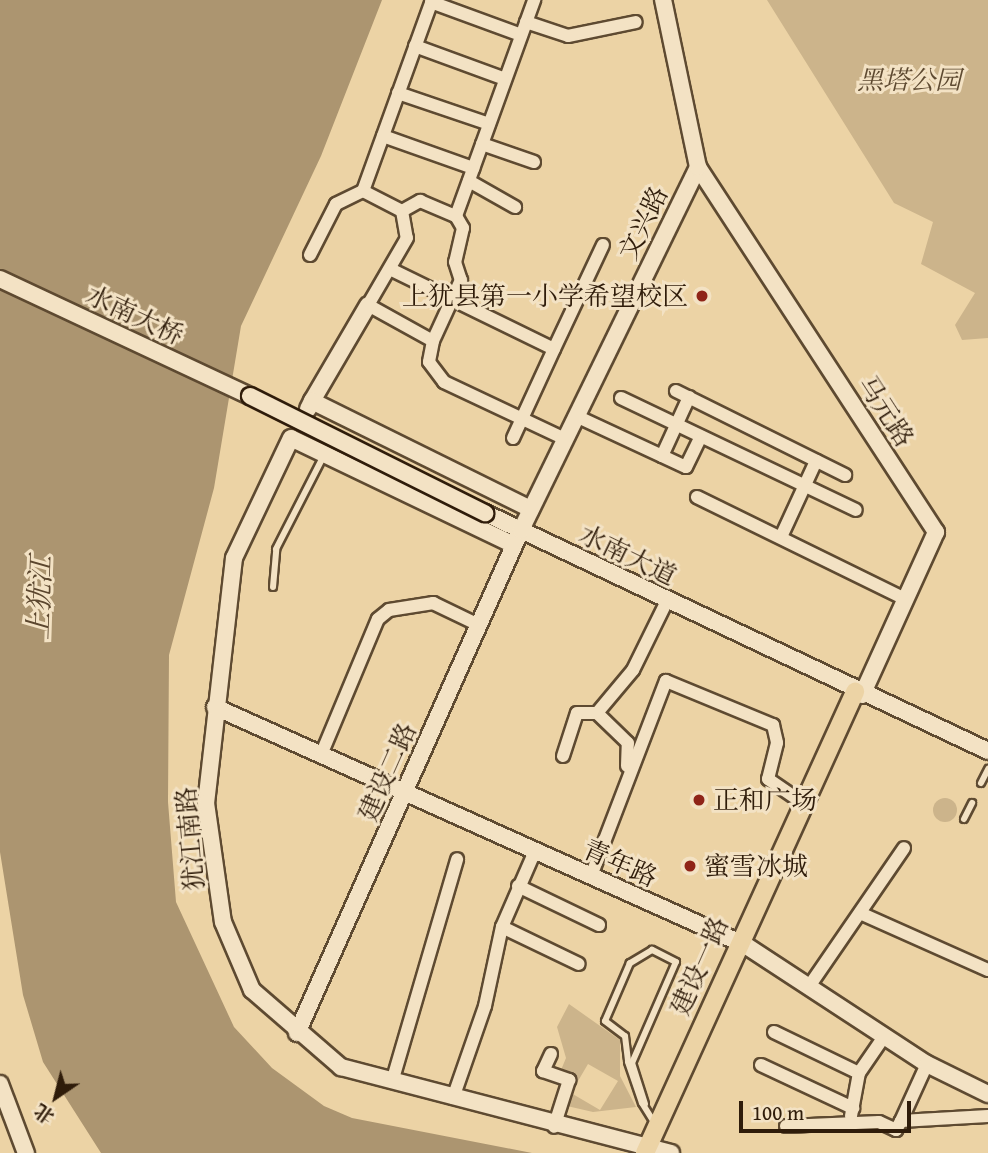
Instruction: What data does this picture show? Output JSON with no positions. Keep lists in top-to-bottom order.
{
  "streets": {
    "main road": ["建设一路"],
    "street": [
      "文兴路",
      "水南大桥",
      "马元路",
      "水南大道",
      "建设二路",
      "犹江南路",
      "青年路"
    ]
  },
  "crossings": [
    ["文兴路", "马元路"],
    ["文兴路", "水南大道"],
    ["文兴路", "建设二路"],
    ["文兴路", "犹江南路"],
    ["水南大桥", "水南大道"],
    ["马元路", "水南大道"],
    ["马元路", "建设一路"],
    ["水南大道", "建设二路"],
    ["水南大道", "犹江南路"],
    ["水南大道", "建设一路"],
    ["建设二路", "犹江南路"],
    ["建设二路", "青年路"],
    ["犹江南路", "青年路"],
    ["犹江南路", "建设一路"],
    ["青年路", "建设一路"]
  ],
  "water": ["上犹江"],
  "parks": ["黑塔公园"],
  "places": ["上犹县第一小学希望校区", "正和广场", "蜜雪冰城"],
  "scale_bar": "100 m",
  "north": "bottom left"
}
